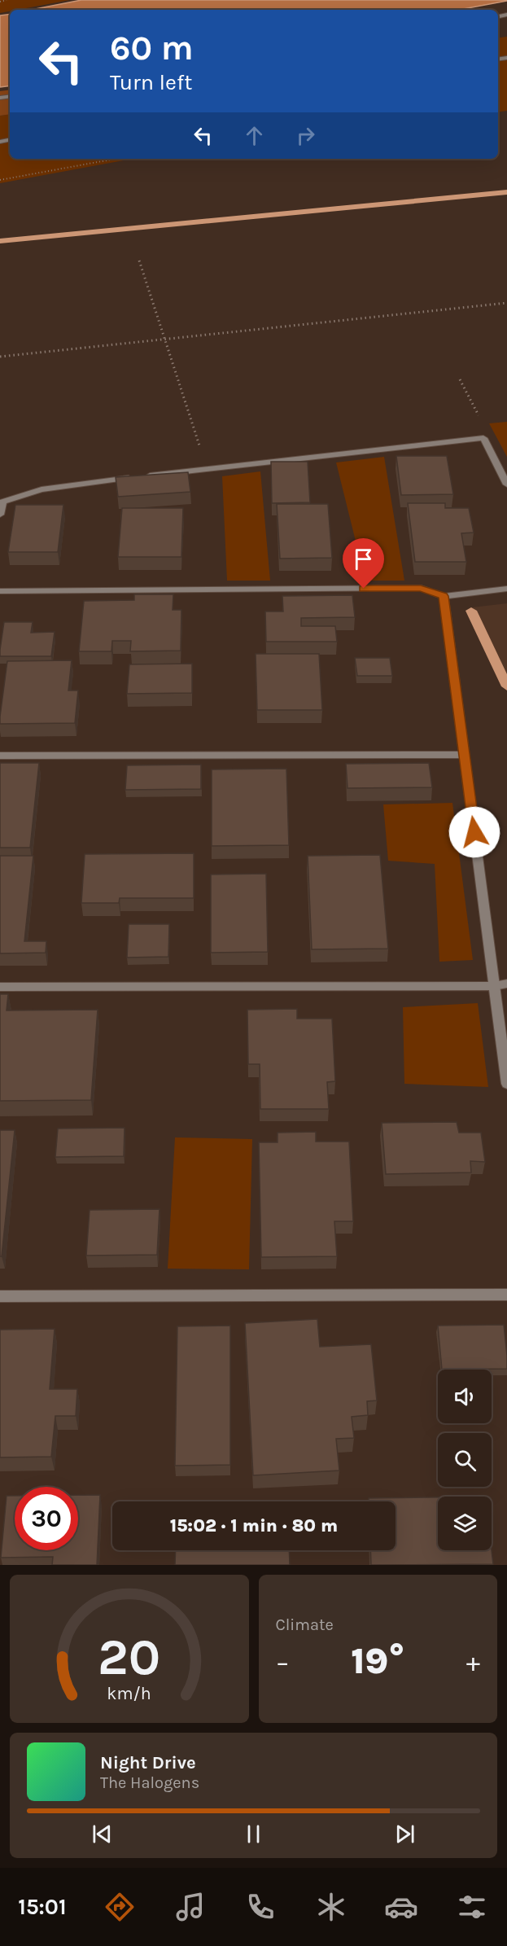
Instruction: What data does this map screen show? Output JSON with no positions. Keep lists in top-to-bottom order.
{
  "page": {
    "turn": ["60 m", "Turn left"],
    "limit": "30",
    "trip": "15:02 · 1 min · 80 m",
    "tile": "Climate",
    "heat": ["−", "19°", "+"],
    "song": ["Night Drive", "The Halogens"],
    "tabs": "15:01",
    "gauge": ["20", "km/h"]
  }
}
